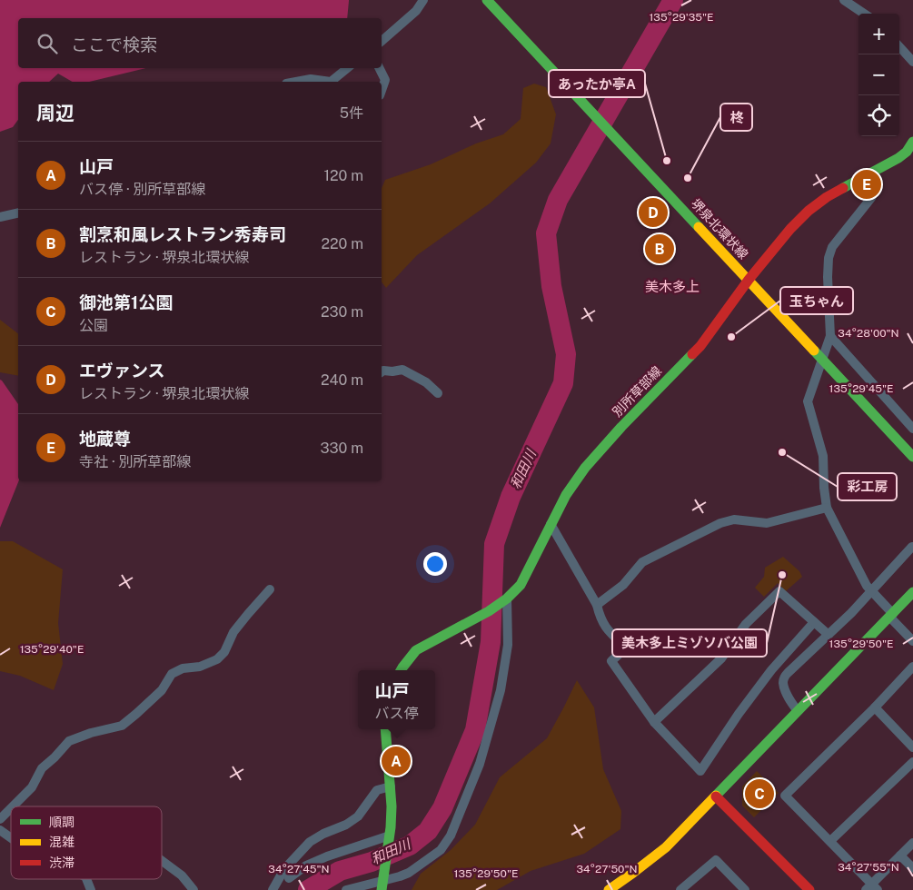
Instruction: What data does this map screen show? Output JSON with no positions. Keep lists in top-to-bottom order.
{
  "streets": {
    "main road": ["堺泉北環状線", "別所草部線"]
  },
  "crossings": [
    ["堺泉北環状線", "別所草部線"]
  ],
  "districts": ["美木多上"],
  "water": ["和田川"],
  "places": [
    "あったか亭A",
    "柊",
    "玉ちゃん",
    "彩工房",
    "美木多上ミゾソバ公園"
  ],
  "legend": ["順調", "混雑", "渋滞"],
  "page": {
    "map_buttons": ["+", "−"],
    "search": "ここで検索",
    "heading": ["周辺", "5件"],
    "list": [
      {
        "mark": "A",
        "name": "山戸",
        "note": "バス停 · 別所草部線",
        "value": "120 m"
      },
      {
        "mark": "B",
        "name": "割烹和風レストラン秀寿司",
        "note": "レストラン · 堺泉北環状線",
        "value": "220 m"
      },
      {
        "mark": "C",
        "name": "御池第1公園",
        "note": "公園",
        "value": "230 m"
      },
      {
        "mark": "D",
        "name": "エヴァンス",
        "note": "レストラン · 堺泉北環状線",
        "value": "240 m"
      },
      {
        "mark": "E",
        "name": "地蔵尊",
        "note": "寺社 · 別所草部線",
        "value": "330 m"
      }
    ],
    "pins": [
      "E",
      "D",
      "B",
      "A",
      "C"
    ],
    "popup": ["山戸", "バス停"]
  },
  "coordinates": [
    "135°29'35\"E",
    "34°28'00\"N",
    "135°29'45\"E",
    "135°29'50\"E",
    "135°29'40\"E",
    "34°27'55\"N",
    "34°27'45\"N",
    "34°27'50\"N"
  ]
}
